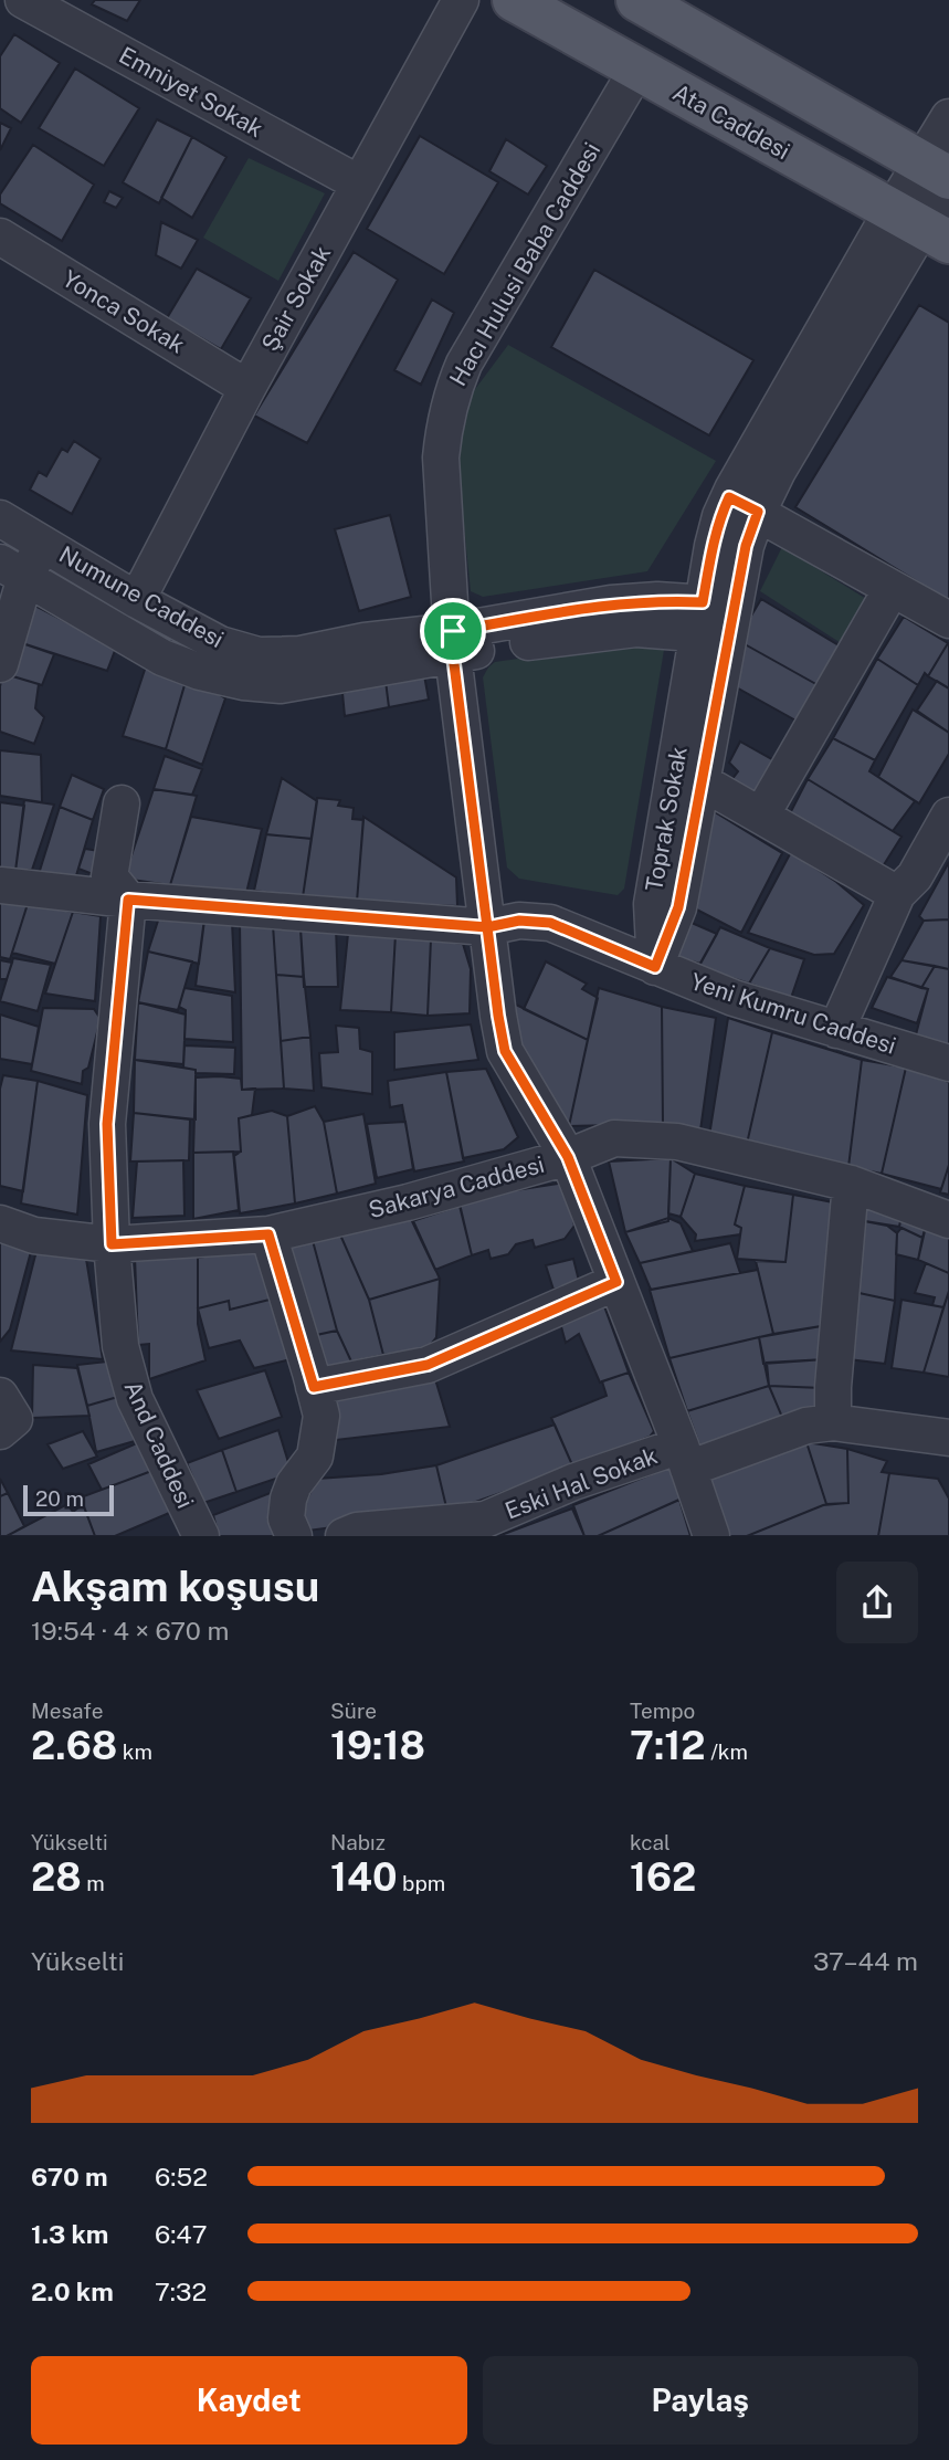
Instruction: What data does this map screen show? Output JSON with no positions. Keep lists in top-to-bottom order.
{
  "streets": {
    "main road": ["Ata Caddesi"],
    "street": [
      "Emniyet Sokak",
      "Hacı Hulusi Baba Caddesi",
      "Şair Sokak",
      "Yonca Sokak",
      "Numune Caddesi",
      "Toprak Sokak",
      "Yeni Kumru Caddesi",
      "Sakarya Caddesi",
      "And Caddesi",
      "Eski Hal Sokak"
    ]
  },
  "crossings": [
    ["Emniyet Sokak", "Şair Sokak"],
    ["Ata Caddesi", "Hacı Hulusi Baba Caddesi"],
    ["Ata Caddesi", "Toprak Sokak"],
    ["Hacı Hulusi Baba Caddesi", "Numune Caddesi"],
    ["Hacı Hulusi Baba Caddesi", "Yeni Kumru Caddesi"],
    ["Hacı Hulusi Baba Caddesi", "Sakarya Caddesi"],
    ["Hacı Hulusi Baba Caddesi", "Eski Hal Sokak"],
    ["Şair Sokak", "Yonca Sokak"],
    ["Şair Sokak", "Numune Caddesi"],
    ["Numune Caddesi", "Toprak Sokak"],
    ["Toprak Sokak", "Yeni Kumru Caddesi"],
    ["Yeni Kumru Caddesi", "And Caddesi"],
    ["Sakarya Caddesi", "And Caddesi"]
  ],
  "scale_bar": "20 m",
  "page": {
    "scale": "20 m",
    "heading": ["Akşam koşusu", "19:54 · 4 × 670 m"],
    "stats": [
      ["Mesafe", "2.68 km"],
      ["Süre", "19:18"],
      ["Tempo", "7:12 /km"],
      ["Yükselti", "28 m"],
      ["Nabız", "140 bpm"],
      ["kcal", "162"]
    ],
    "chart": ["Yükselti", "37–44 m"],
    "list": [
      {
        "name": "670 m",
        "note": "6:52"
      },
      {
        "name": "1.3 km",
        "note": "6:47"
      },
      {
        "name": "2.0 km",
        "note": "7:32"
      }
    ],
    "buttons": ["Kaydet", "Paylaş"]
  }
}
